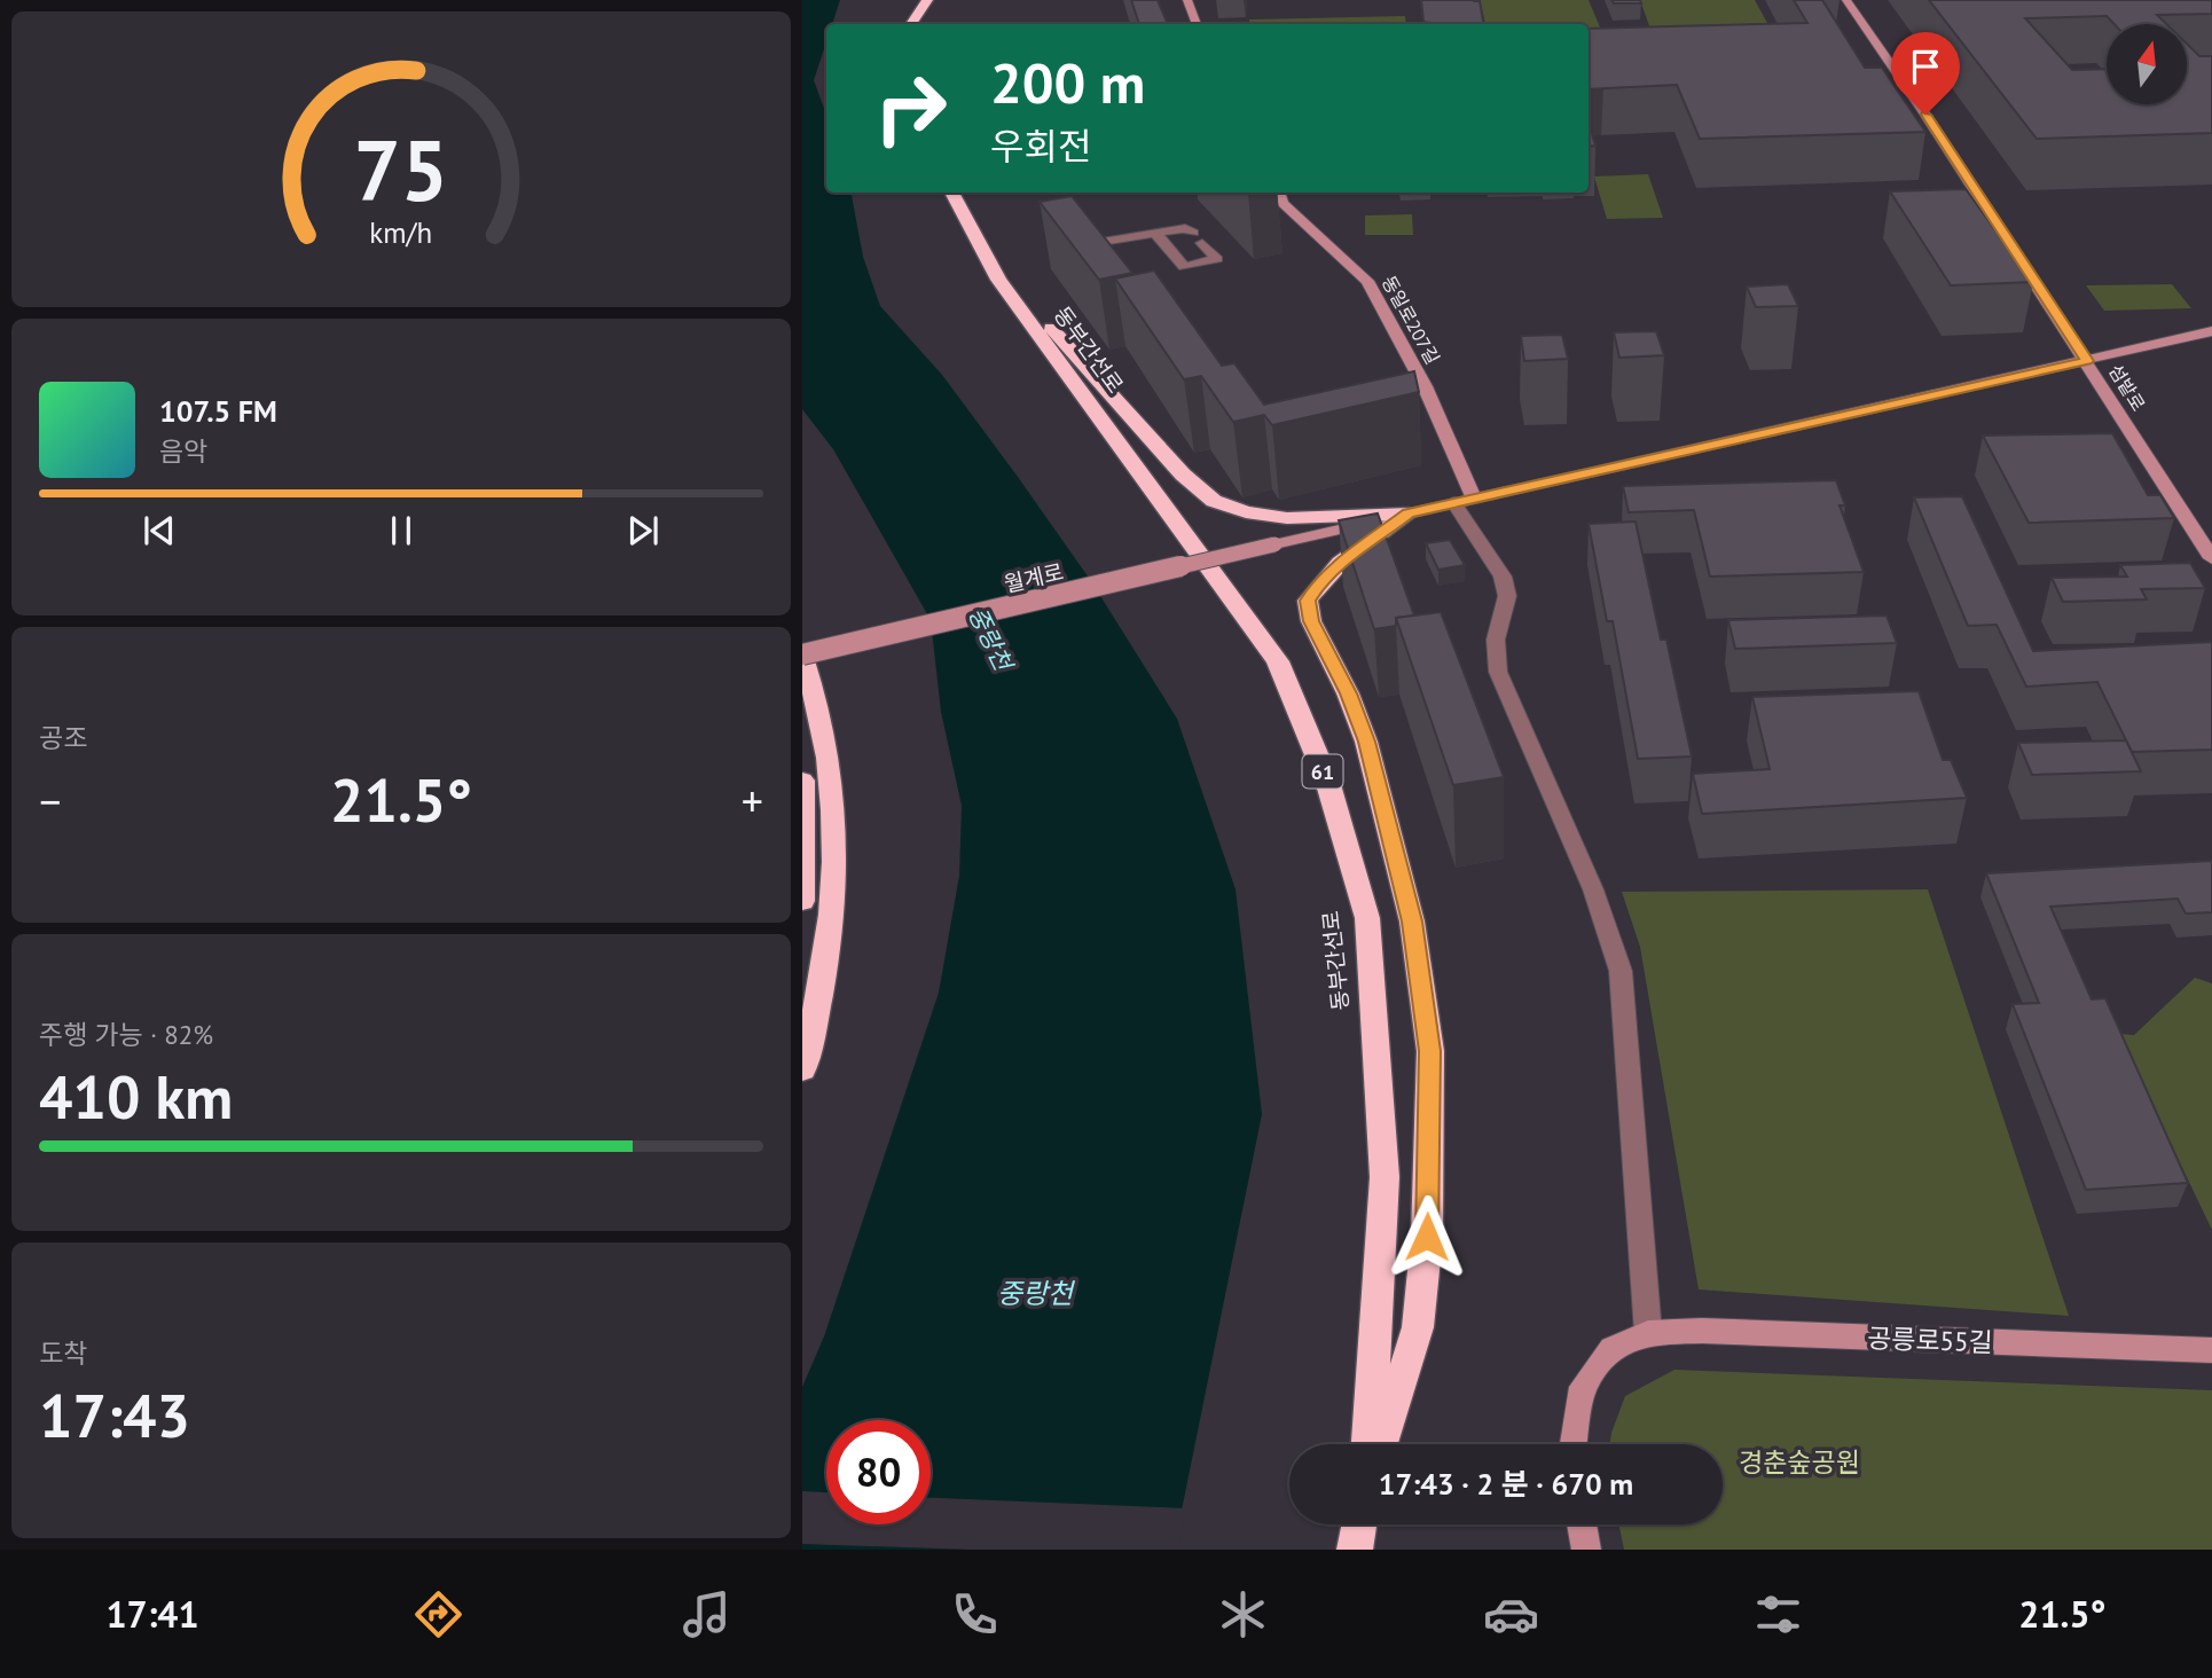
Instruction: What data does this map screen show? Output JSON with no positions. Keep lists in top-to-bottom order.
{
  "streets": {
    "highway": ["동부간선로", "61"],
    "main road": [
      "동일로207길",
      "섬밭로",
      "월계로",
      "공릉로55길"
    ]
  },
  "crossings": [
    ["동일로207길", "월계로"],
    ["섬밭로", "월계로"]
  ],
  "water": ["중랑천"],
  "parks": ["경춘숲공원"],
  "north": "top",
  "page": {
    "turn": ["200 m", "우회전"],
    "song": ["107.5 FM", "음악"],
    "tile": [
      "공조",
      ["주행 가능 · 82%", "410 km"],
      ["도착", "17:43"]
    ],
    "heat": ["−", "21.5°", "+"],
    "limit": "80",
    "trip": "17:43 · 2 분 · 670 m",
    "tabs": ["17:41", "21.5°"],
    "gauge": ["75", "km/h"]
  }
}
